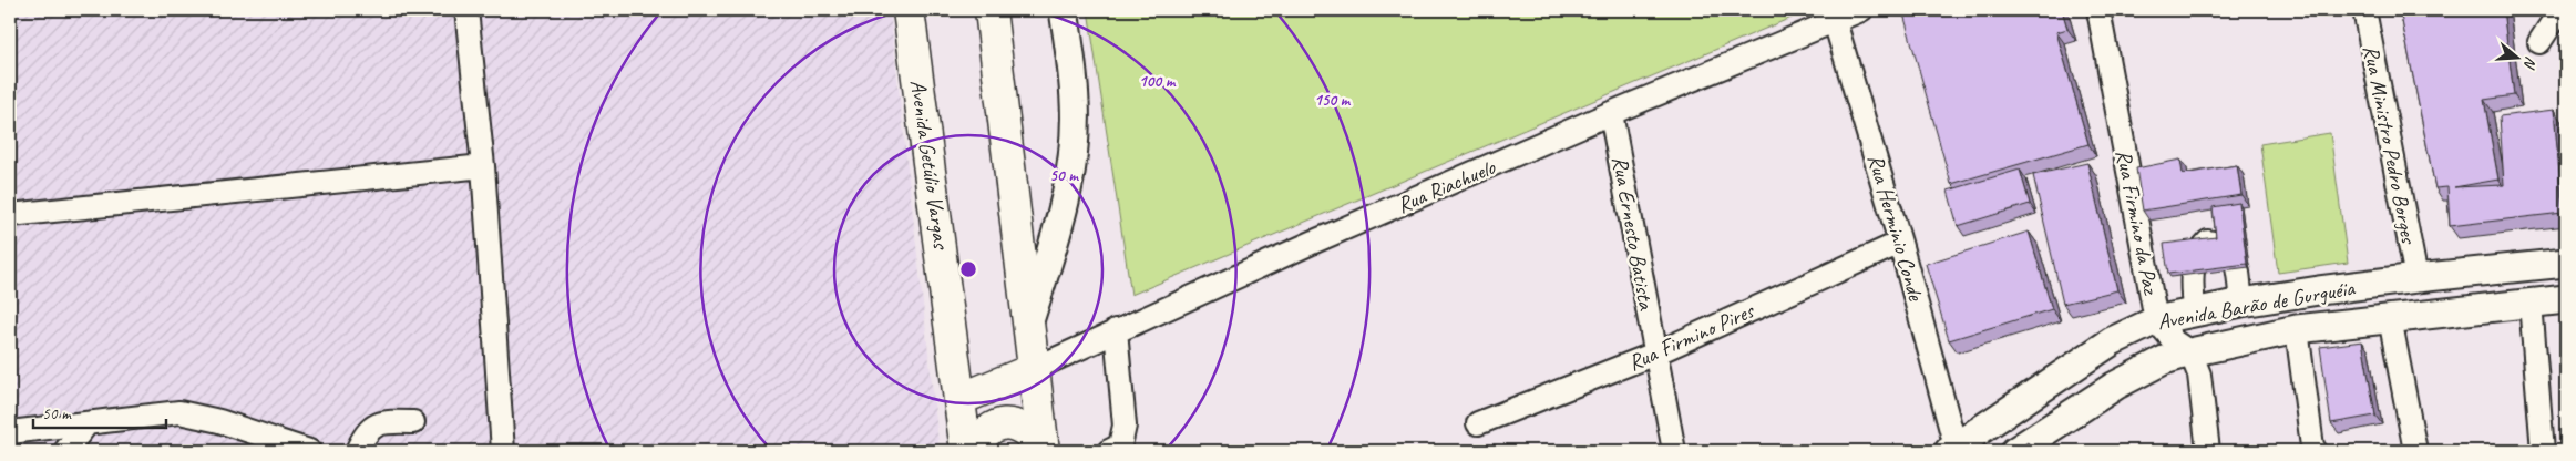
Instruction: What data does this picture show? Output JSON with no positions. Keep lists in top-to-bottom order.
{
  "streets": {
    "highway": ["Avenida Getúlio Vargas"],
    "main road": ["Avenida Barão de Gurguéia"],
    "street": [
      "Rua Ministro Pedro Borges",
      "Rua Riachuelo",
      "Rua Firmino da Paz",
      "Rua Herminio Conde",
      "Rua Ernesto Batista",
      "Rua Firmino Pires"
    ]
  },
  "crossings": [
    ["Rua Ministro Pedro Borges", "Avenida Barão de Gurguéia"],
    ["Rua Riachuelo", "Rua Herminio Conde"],
    ["Rua Riachuelo", "Rua Ernesto Batista"],
    ["Rua Firmino da Paz", "Avenida Barão de Gurguéia"],
    ["Rua Herminio Conde", "Avenida Barão de Gurguéia"],
    ["Rua Herminio Conde", "Rua Firmino Pires"],
    ["Rua Ernesto Batista", "Rua Firmino Pires"]
  ],
  "scale_bar": "50 m",
  "north": "right",
  "rings": ["100 m", "150 m", "50 m"]
}
